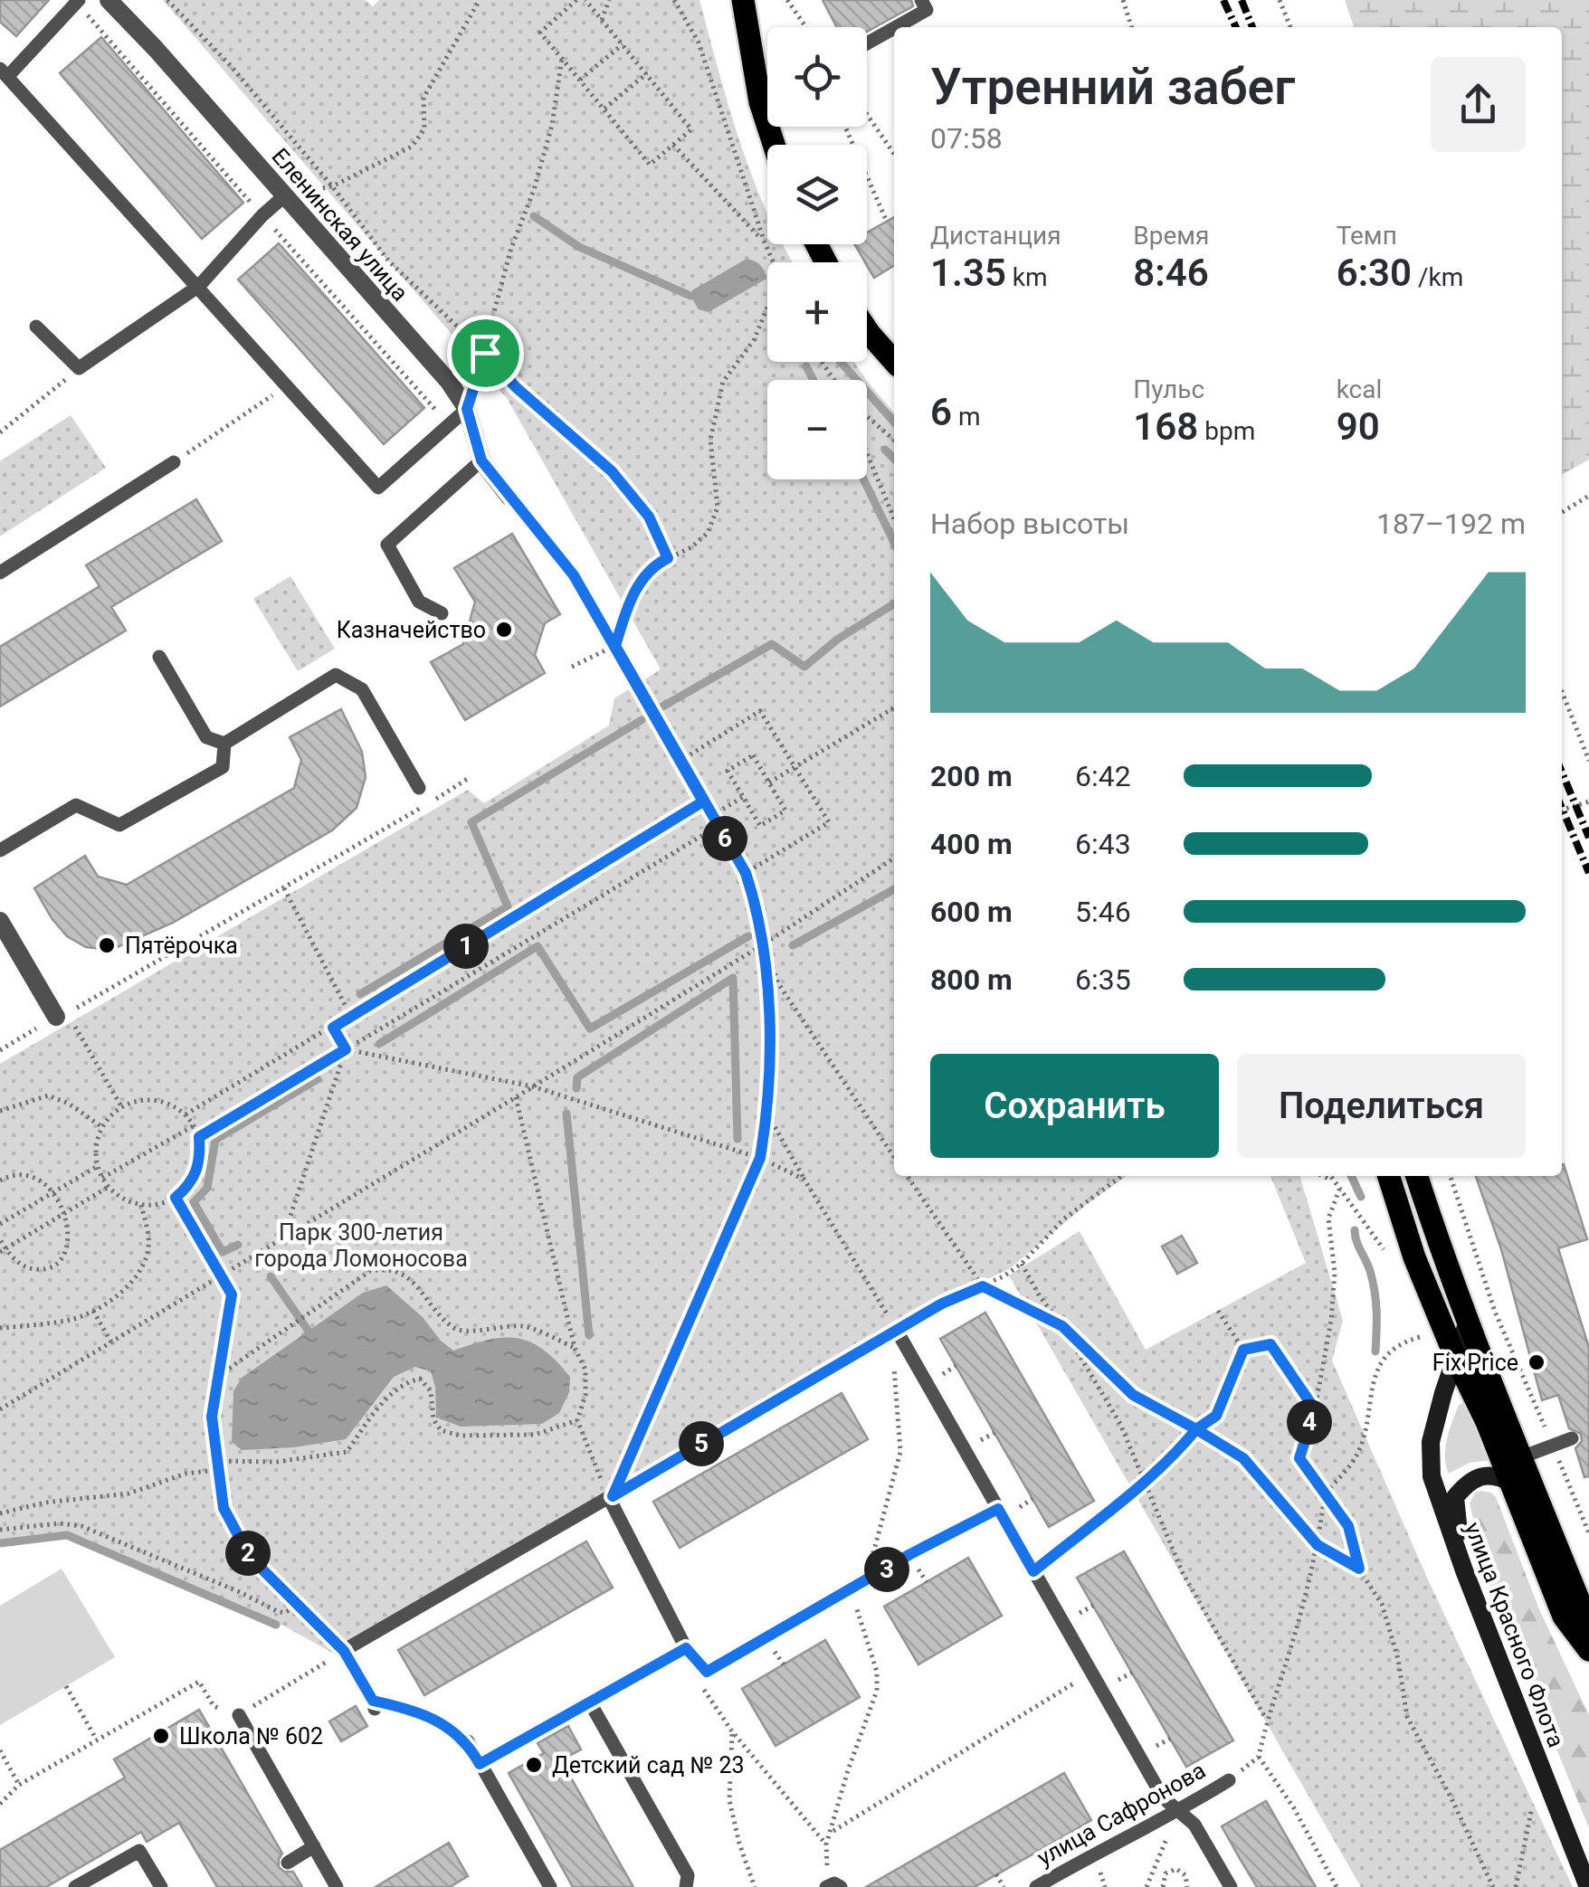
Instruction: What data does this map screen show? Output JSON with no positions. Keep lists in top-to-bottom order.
{
  "streets": {
    "main road": ["улица Красного Флота"],
    "street": ["Еленинская улица"],
    "lane": ["улица Сафронова"]
  },
  "parks": ["Парк 300-летия города Ломоносова"],
  "places": [
    "Казначейство",
    "Пятёрочка",
    "Fix Price",
    "Школа № 602",
    "Детский сад № 23"
  ],
  "page": {
    "map_buttons": ["+", "−"],
    "heading": ["Утренний забег", "07:58"],
    "stats": [
      ["Дистанция", "1.35 km"],
      ["Время", "8:46"],
      ["Темп", "6:30 /km"],
      ["6 m"],
      ["Пульс", "168 bpm"],
      ["kcal", "90"]
    ],
    "chart": ["Набор высоты", "187–192 m"],
    "list": [
      {
        "name": "200 m",
        "note": "6:42"
      },
      {
        "name": "400 m",
        "note": "6:43"
      },
      {
        "name": "600 m",
        "note": "5:46"
      },
      {
        "name": "800 m",
        "note": "6:35"
      }
    ],
    "pins": [
      "6",
      "1",
      "4",
      "5",
      "2",
      "3"
    ],
    "buttons": ["Сохранить", "Поделиться"]
  }
}
